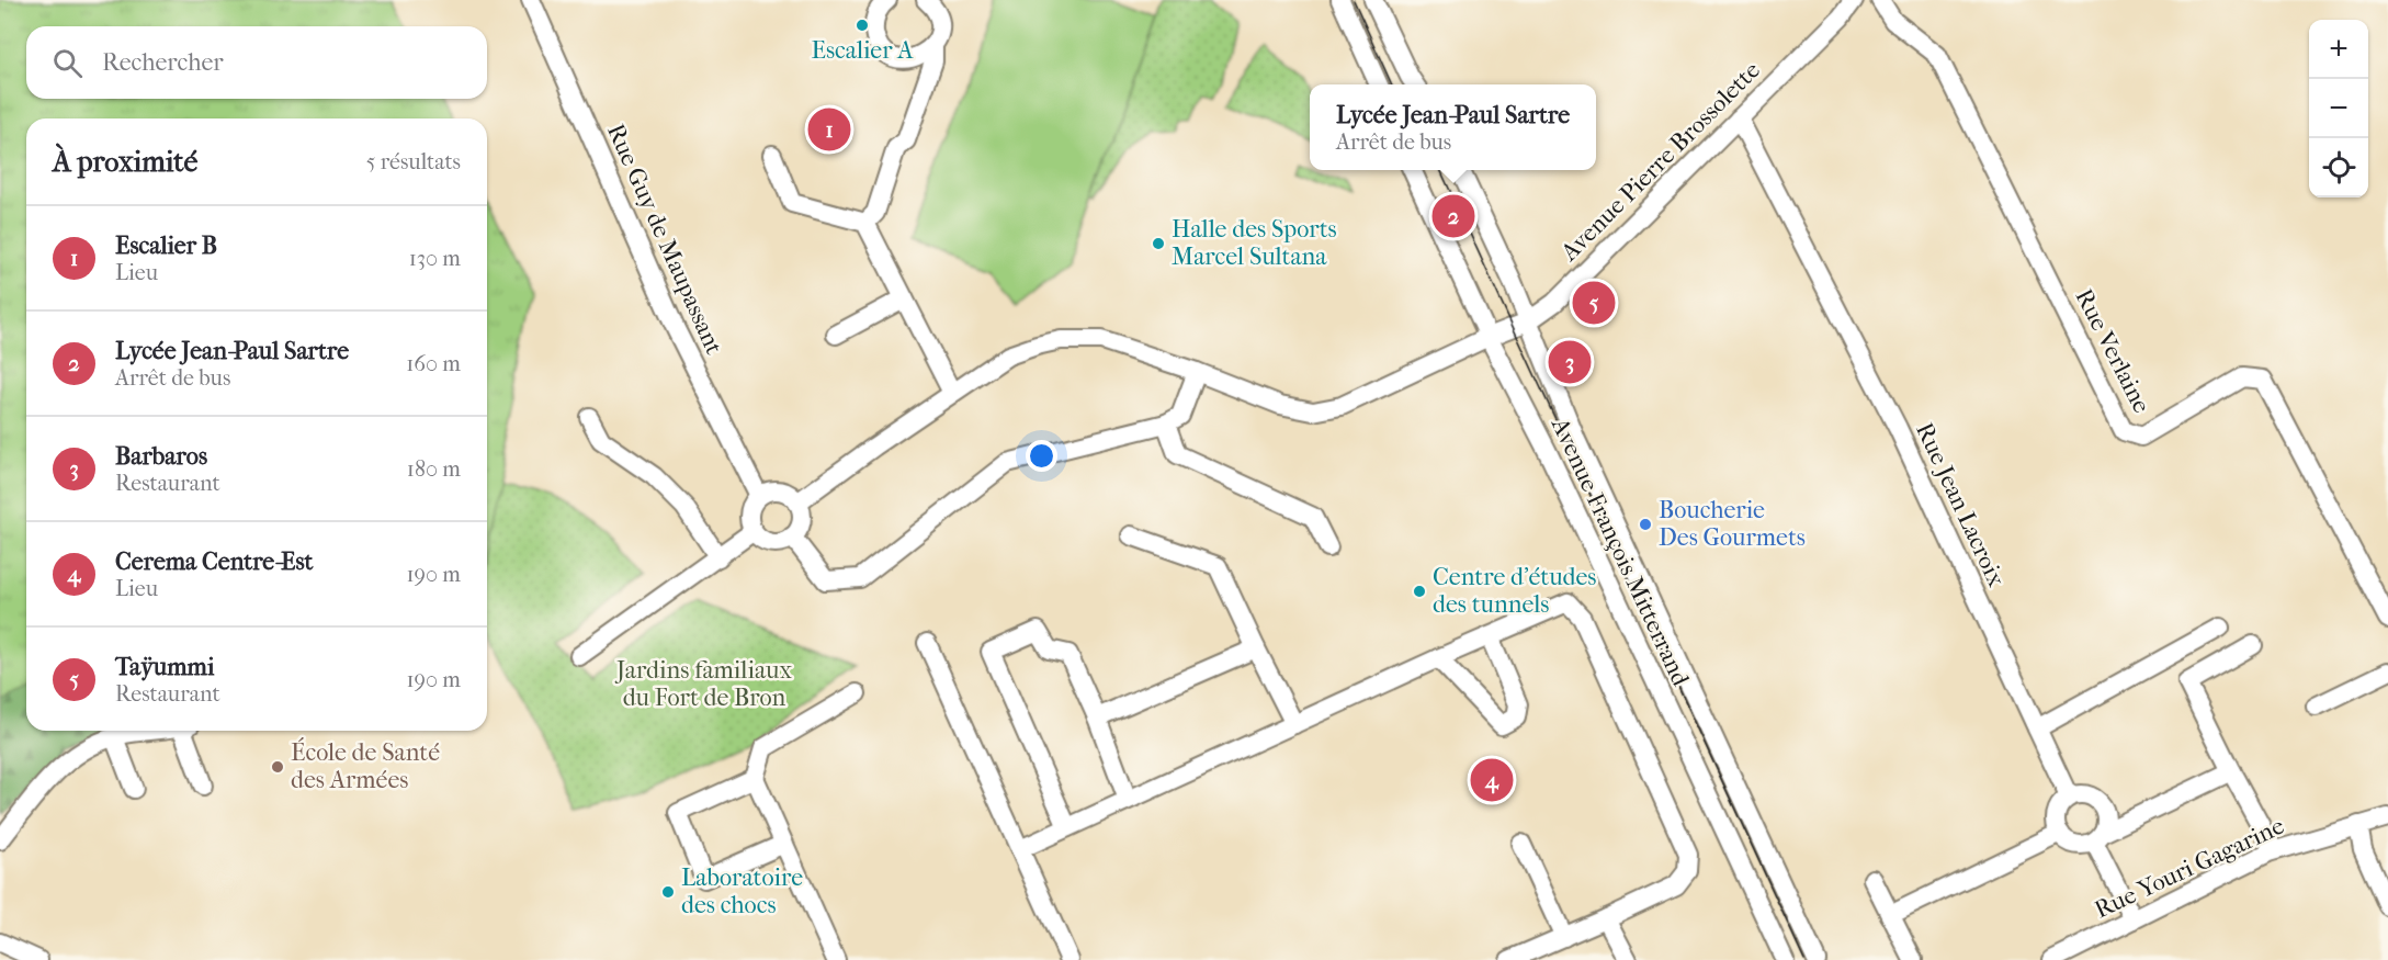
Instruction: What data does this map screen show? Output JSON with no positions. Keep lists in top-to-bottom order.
{
  "streets": {
    "street": [
      "Avenue Pierre Brossolette",
      "Rue Guy de Maupassant",
      "Rue Verlaine",
      "Rue Jean Lacroix",
      "Avenue François Mitterrand",
      "Rue Youri Gagarine"
    ]
  },
  "crossings": [
    ["Avenue Pierre Brossolette", "Rue Jean Lacroix"],
    ["Avenue Pierre Brossolette", "Avenue François Mitterrand"]
  ],
  "parks": ["Jardins familiaux du Fort de Bron"],
  "places": [
    "Escalier A",
    "Halle des Sports Marcel Sultana",
    "Boucherie Des Gourmets",
    "Centre d'études des tunnels",
    "École de Santé des Armées",
    "Laboratoire des chocs"
  ],
  "page": {
    "map_buttons": ["+", "−"],
    "search": "Rechercher",
    "popup": ["Lycée Jean-Paul Sartre", "Arrêt de bus"],
    "pins": [
      "1",
      "2",
      "5",
      "3",
      "4"
    ],
    "heading": ["À proximité", "5 résultats"],
    "list": [
      {
        "mark": "1",
        "name": "Escalier B",
        "note": "Lieu",
        "value": "130 m"
      },
      {
        "mark": "2",
        "name": "Lycée Jean-Paul Sartre",
        "note": "Arrêt de bus",
        "value": "160 m"
      },
      {
        "mark": "3",
        "name": "Barbaros",
        "note": "Restaurant",
        "value": "180 m"
      },
      {
        "mark": "4",
        "name": "Cerema Centre-Est",
        "note": "Lieu",
        "value": "190 m"
      },
      {
        "mark": "5",
        "name": "Taÿummi",
        "note": "Restaurant",
        "value": "190 m"
      }
    ]
  }
}
